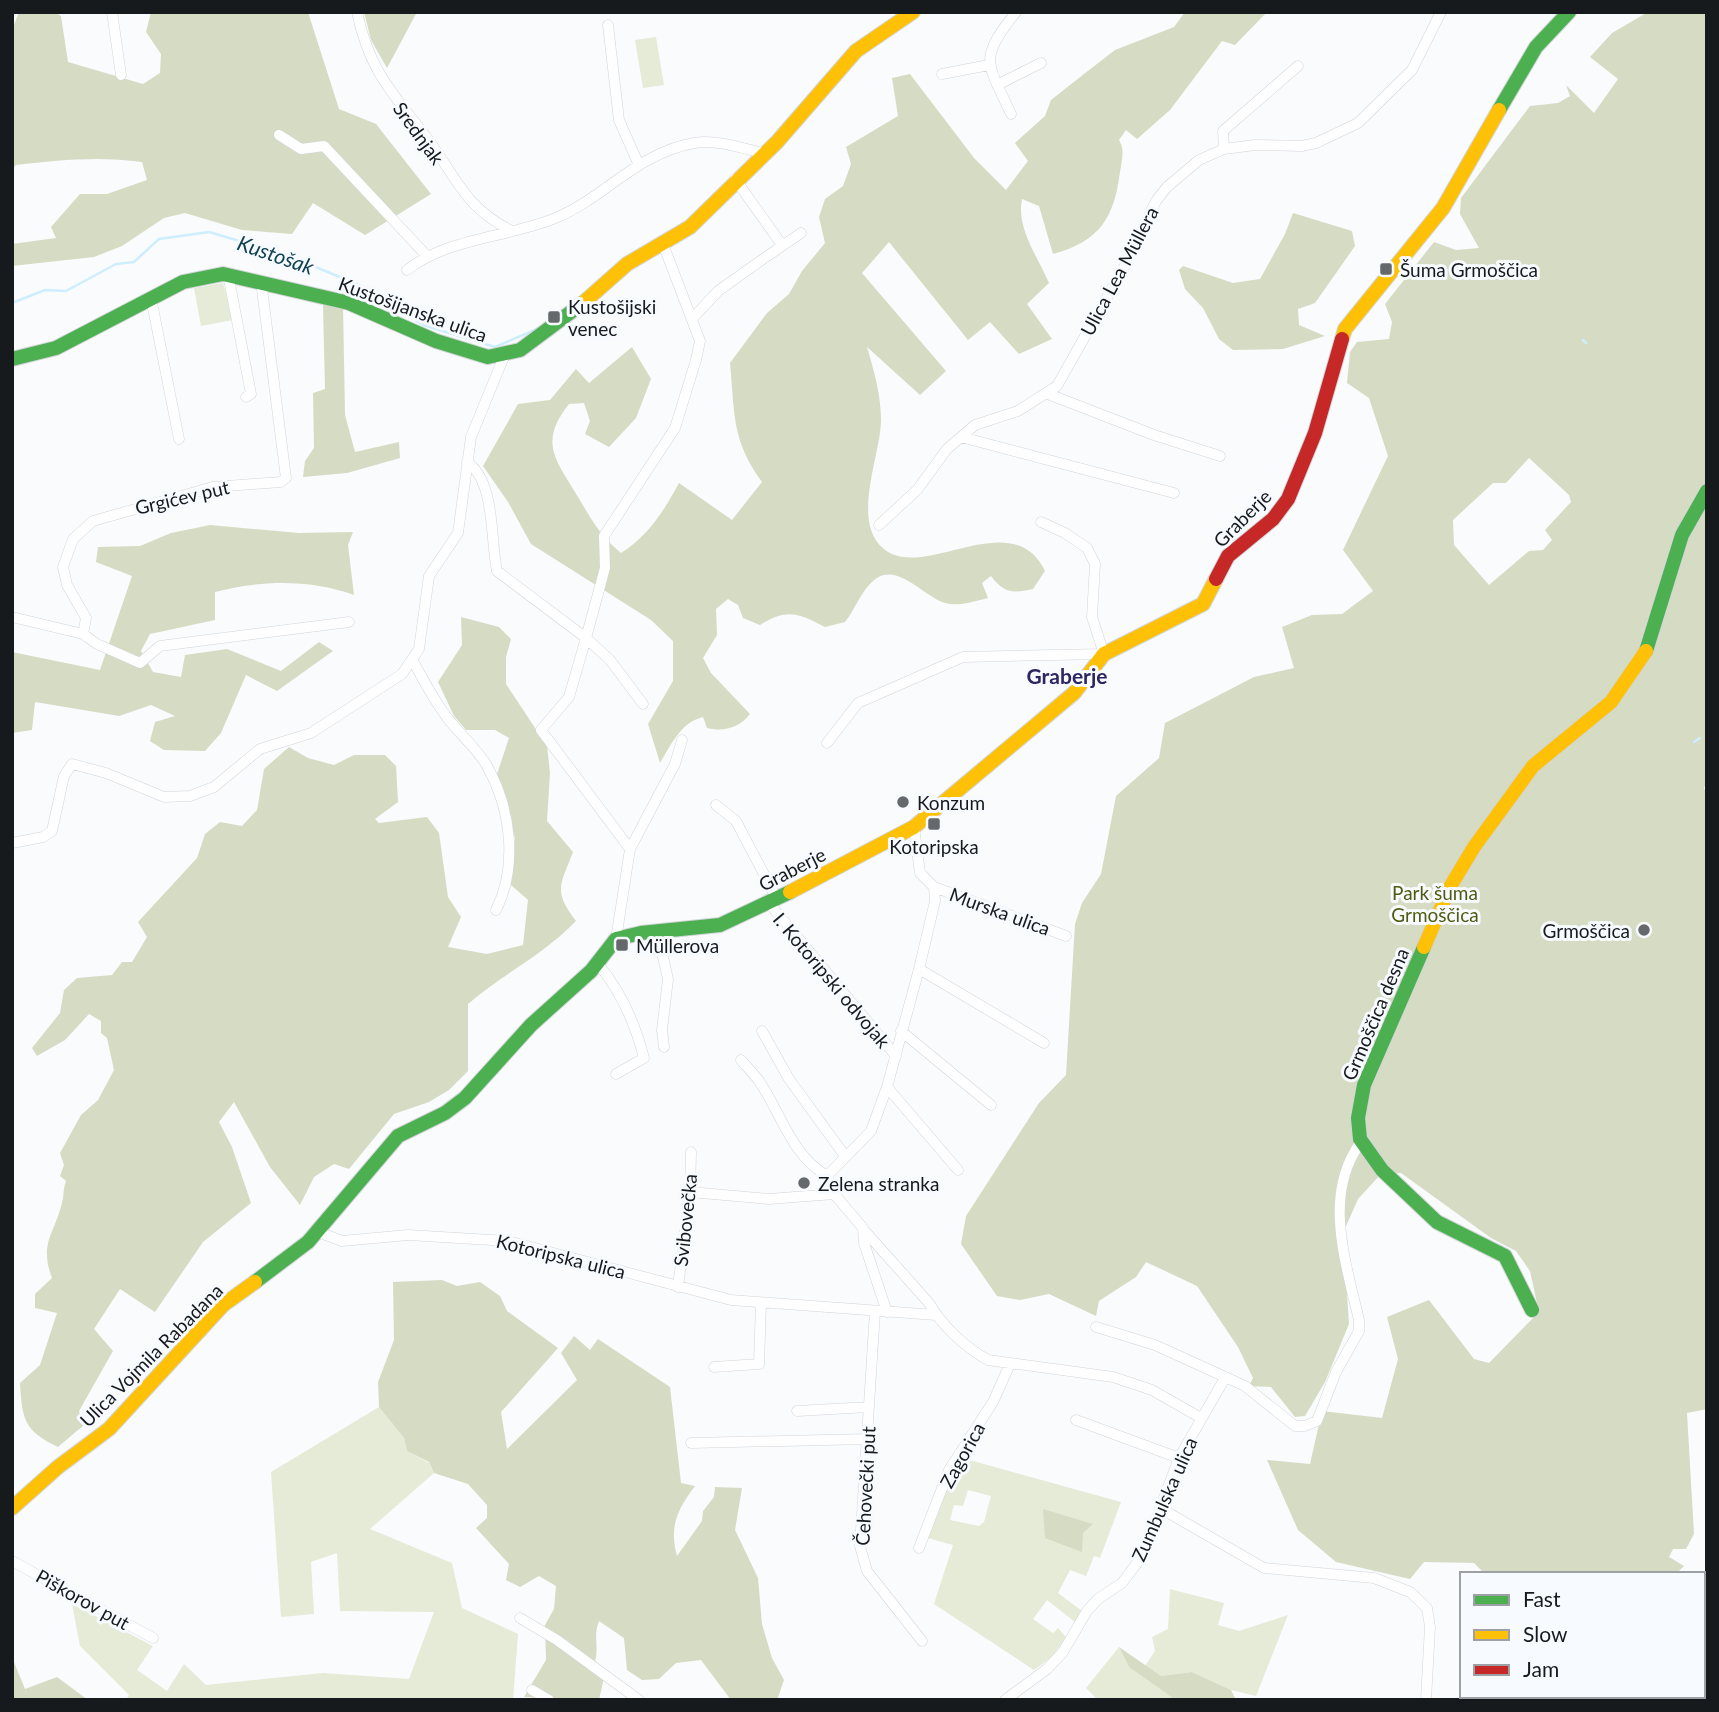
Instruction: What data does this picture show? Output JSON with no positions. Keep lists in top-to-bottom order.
{
  "streets": {
    "street": [
      "Srednjak",
      "Ulica Lea Müllera",
      "Kustošijanska ulica",
      "Grgićev put",
      "Graberje",
      "Murska ulica",
      "I. Kotoripski odvojak",
      "Grmoščica desna",
      "Svibovečka",
      "Kotoripska ulica",
      "Ulica Vojmila Rabadana",
      "Zagorica",
      "Čehovečki put",
      "Zumbulska ulica",
      "Piškorov put"
    ]
  },
  "crossings": [
    ["Kustošijanska ulica", "Grgićev put"],
    ["Graberje", "I. Kotoripski odvojak"],
    ["Svibovečka", "Kotoripska ulica"],
    ["Kotoripska ulica", "Ulica Vojmila Rabadana"],
    ["Kotoripska ulica", "Čehovečki put"]
  ],
  "districts": ["Graberje"],
  "water": ["Kustošak"],
  "parks": ["Park šuma Grmoščica"],
  "places": {
    "transit": [
      "Šuma Grmoščica",
      "Kustošijski venec",
      "Kotoripska",
      "Müllerova"
    ],
    "other": ["Konzum", "Grmoščica", "Zelena stranka"]
  },
  "legend": ["Fast", "Slow", "Jam"]
}
